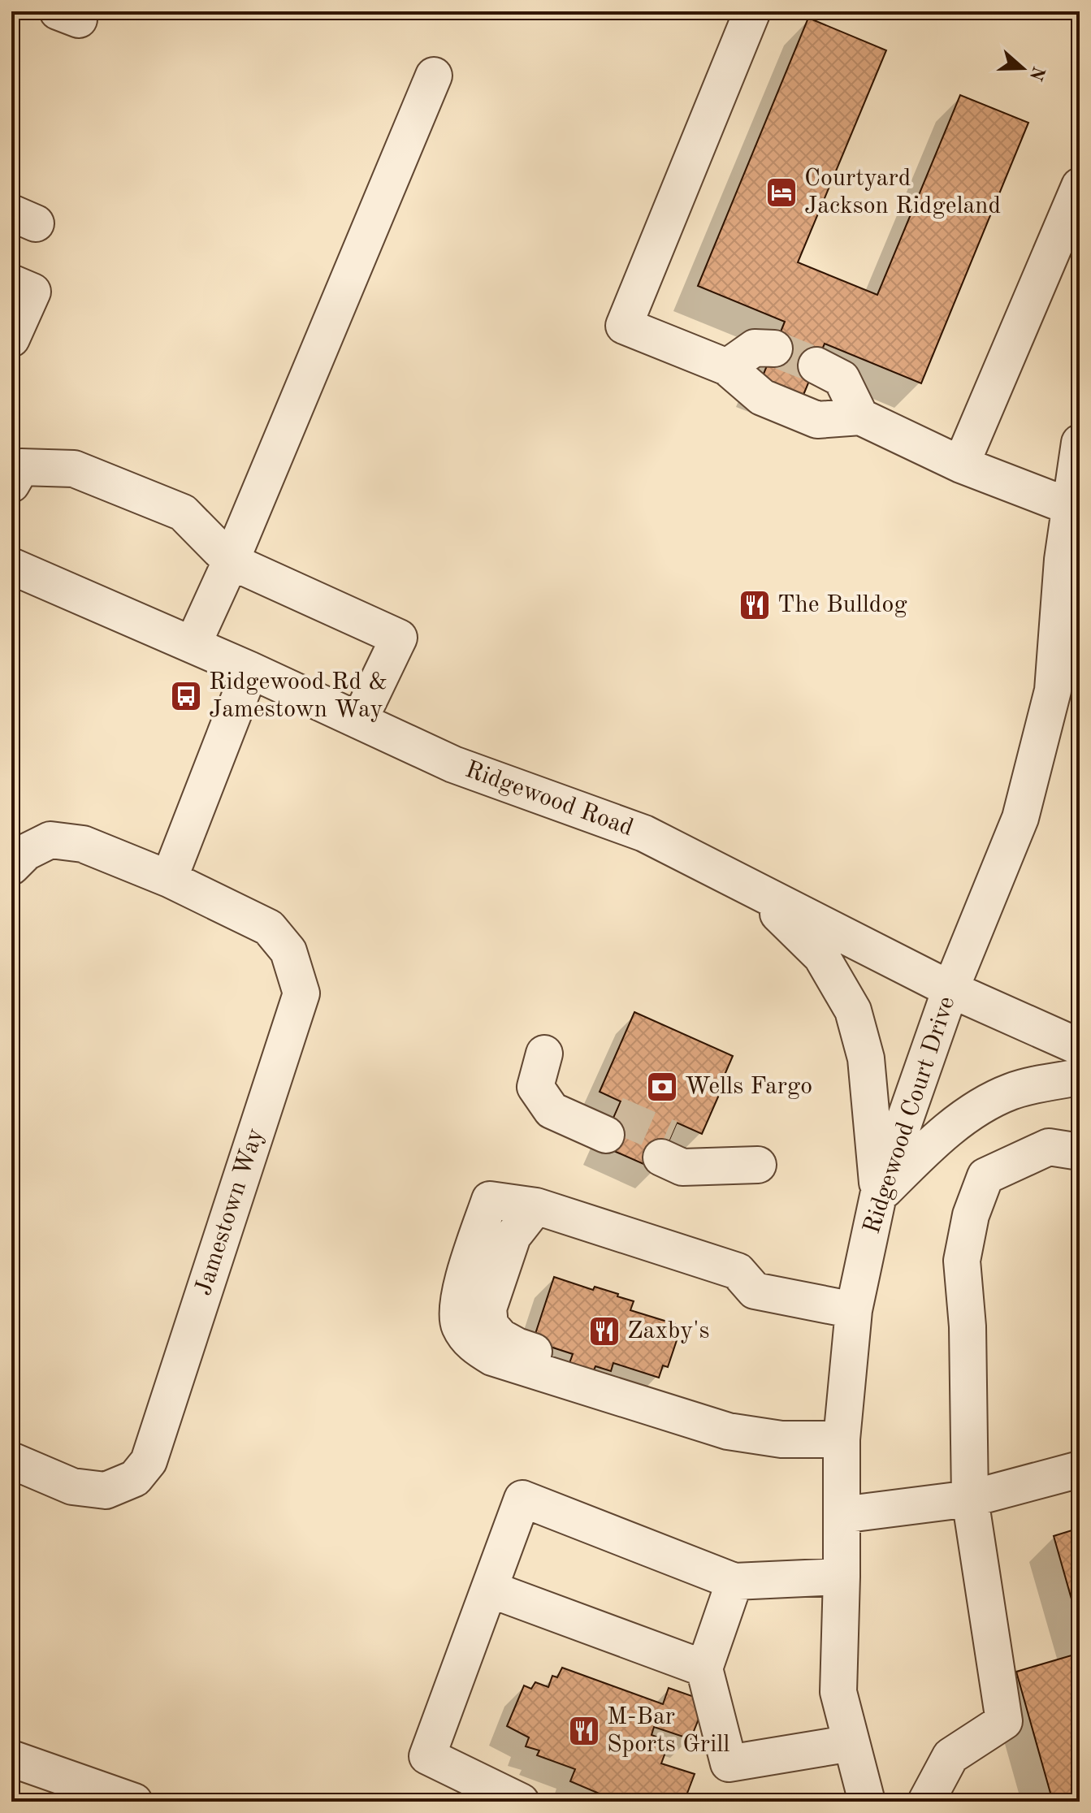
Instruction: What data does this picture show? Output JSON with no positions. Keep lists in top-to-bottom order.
{
  "streets": {
    "street": ["Ridgewood Road", "Ridgewood Court Drive", "Jamestown Way"]
  },
  "crossings": [
    ["Ridgewood Road", "Ridgewood Court Drive"]
  ],
  "places": {
    "hotel": ["Courtyard Jackson Ridgeland"],
    "restaurant": ["The Bulldog", "Zaxby's", "M-Bar Sports Grill"],
    "bus stop": ["Ridgewood Rd & Jamestown Way"],
    "bank": ["Wells Fargo"]
  },
  "north": "right"
}
